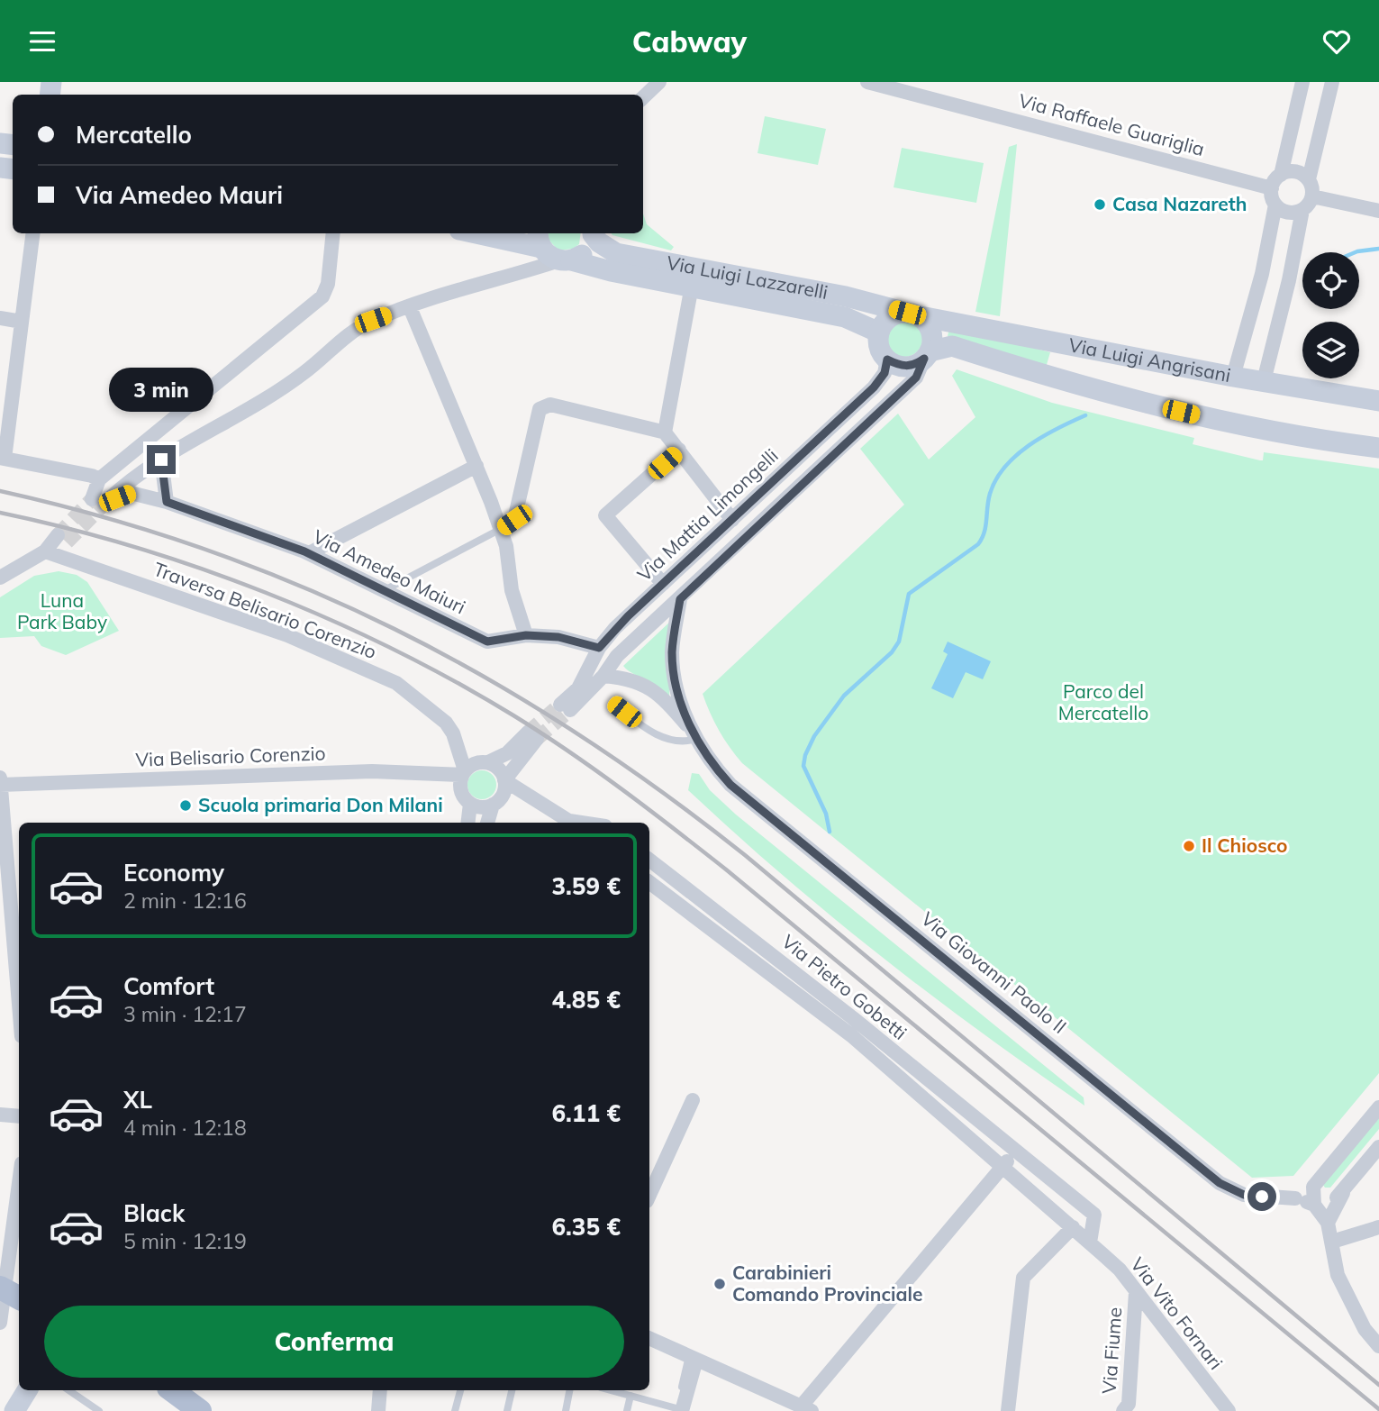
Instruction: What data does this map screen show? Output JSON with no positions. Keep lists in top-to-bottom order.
{
  "streets": {
    "street": [
      "Via Raffaele Guariglia",
      "Via Luigi Lazzarelli",
      "Via Luigi Angrisani",
      "Via Mattia Limongelli",
      "Via Amedeo Maiuri",
      "Traversa Belisario Corenzio",
      "Via Belisario Corenzio",
      "Via Giovanni Paolo II",
      "Via Pietro Gobetti",
      "Via Vito Fornari",
      "Via Fiume"
    ]
  },
  "crossings": [
    ["Via Luigi Lazzarelli", "Via Luigi Angrisani"],
    ["Via Luigi Lazzarelli", "Via Mattia Limongelli"],
    ["Via Luigi Angrisani", "Via Mattia Limongelli"],
    ["Via Mattia Limongelli", "Via Amedeo Maiuri"],
    ["Via Mattia Limongelli", "Via Giovanni Paolo II"],
    ["Traversa Belisario Corenzio", "Via Belisario Corenzio"],
    ["Via Pietro Gobetti", "Via Vito Fornari"],
    ["Via Vito Fornari", "Via Fiume"]
  ],
  "parks": ["Luna Park Baby", "Parco del Mercatello"],
  "places": [
    "Casa Nazareth",
    "Scuola primaria Don Milani",
    "Il Chiosco",
    "Carabinieri Comando Provinciale"
  ],
  "page": {
    "header": "Cabway",
    "banner": ["Mercatello", "Via Amedeo Mauri"],
    "bubble": "3 min",
    "list": [
      {
        "name": "Economy",
        "note": "2 min · 12:16",
        "value": "3.59 €"
      },
      {
        "name": "Comfort",
        "note": "3 min · 12:17",
        "value": "4.85 €"
      },
      {
        "name": "XL",
        "note": "4 min · 12:18",
        "value": "6.11 €"
      },
      {
        "name": "Black",
        "note": "5 min · 12:19",
        "value": "6.35 €"
      }
    ],
    "buttons": "Conferma"
  }
}
